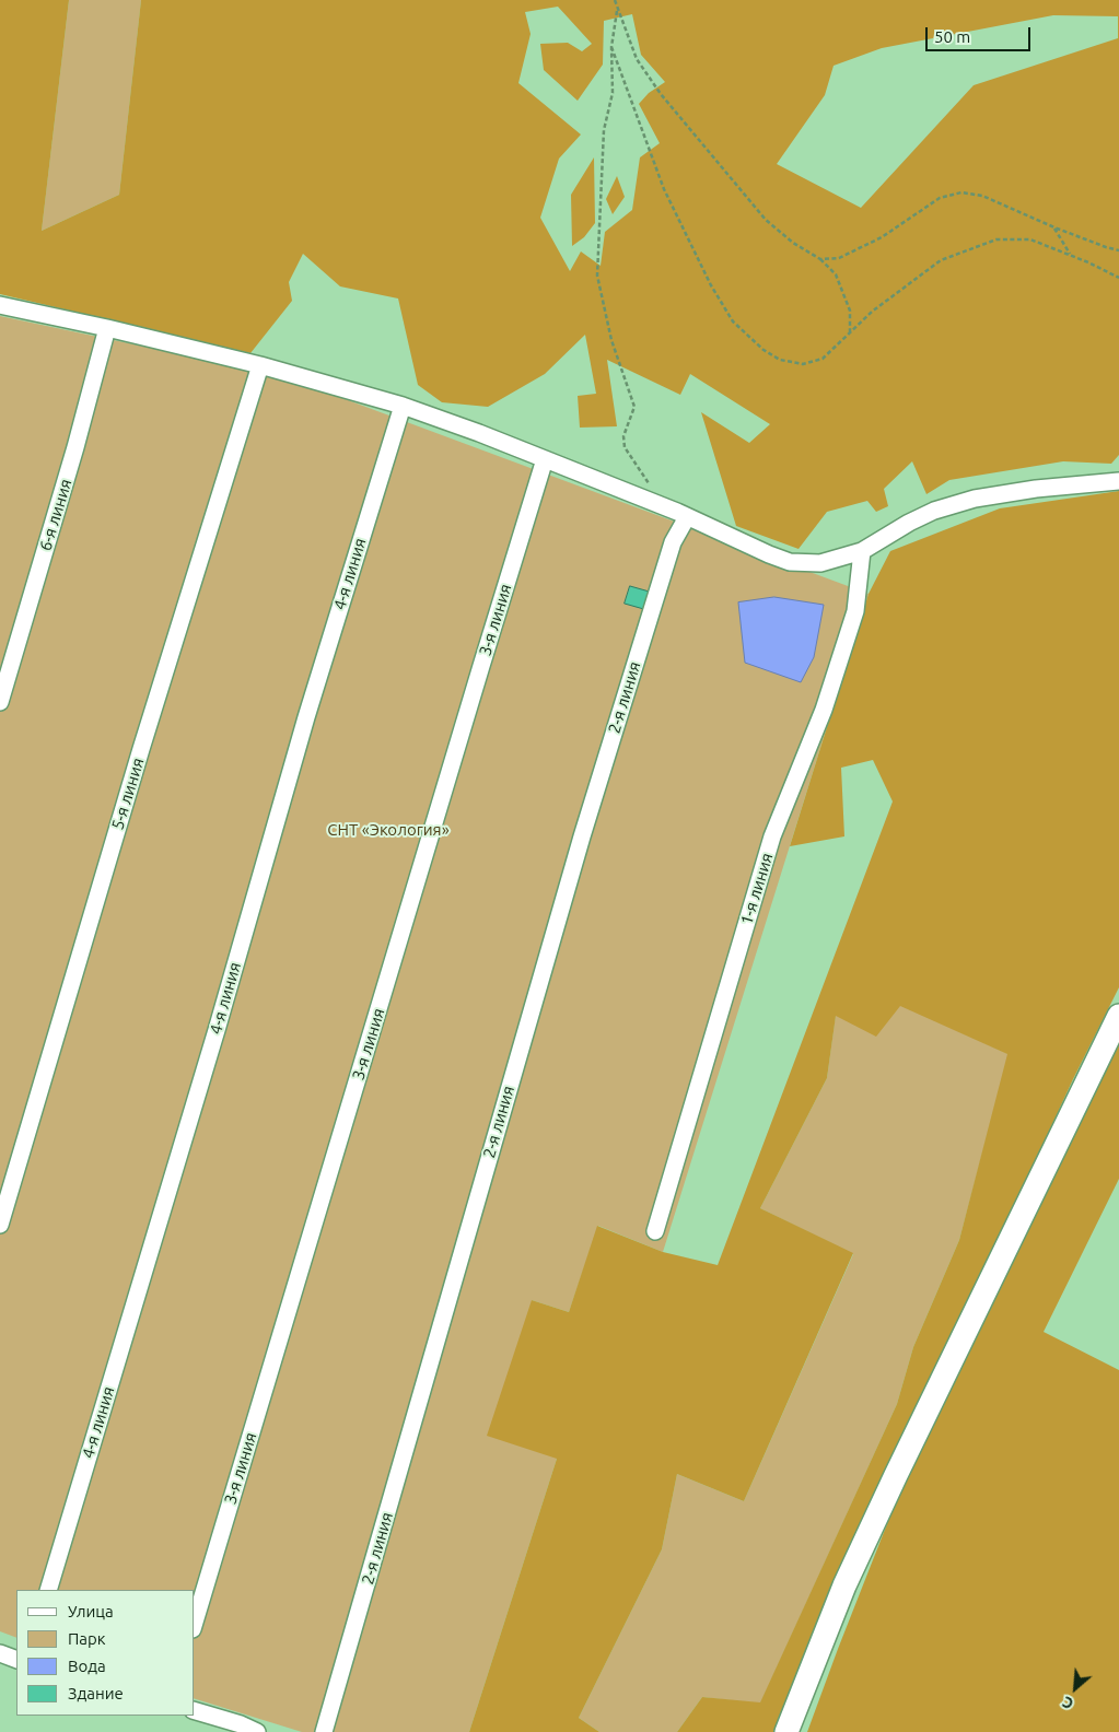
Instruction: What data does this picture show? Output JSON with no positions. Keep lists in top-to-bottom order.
{
  "streets": {
    "street": [
      "6-я линия",
      "4-я линия",
      "3-я линия",
      "2-я линия",
      "5-я линия",
      "1-я линия"
    ]
  },
  "parks": ["СНТ «Экология»"],
  "legend": [
    "Улица",
    "Парк",
    "Вода",
    "Здание"
  ],
  "scale_bar": "50 m",
  "north": "bottom left"
}
